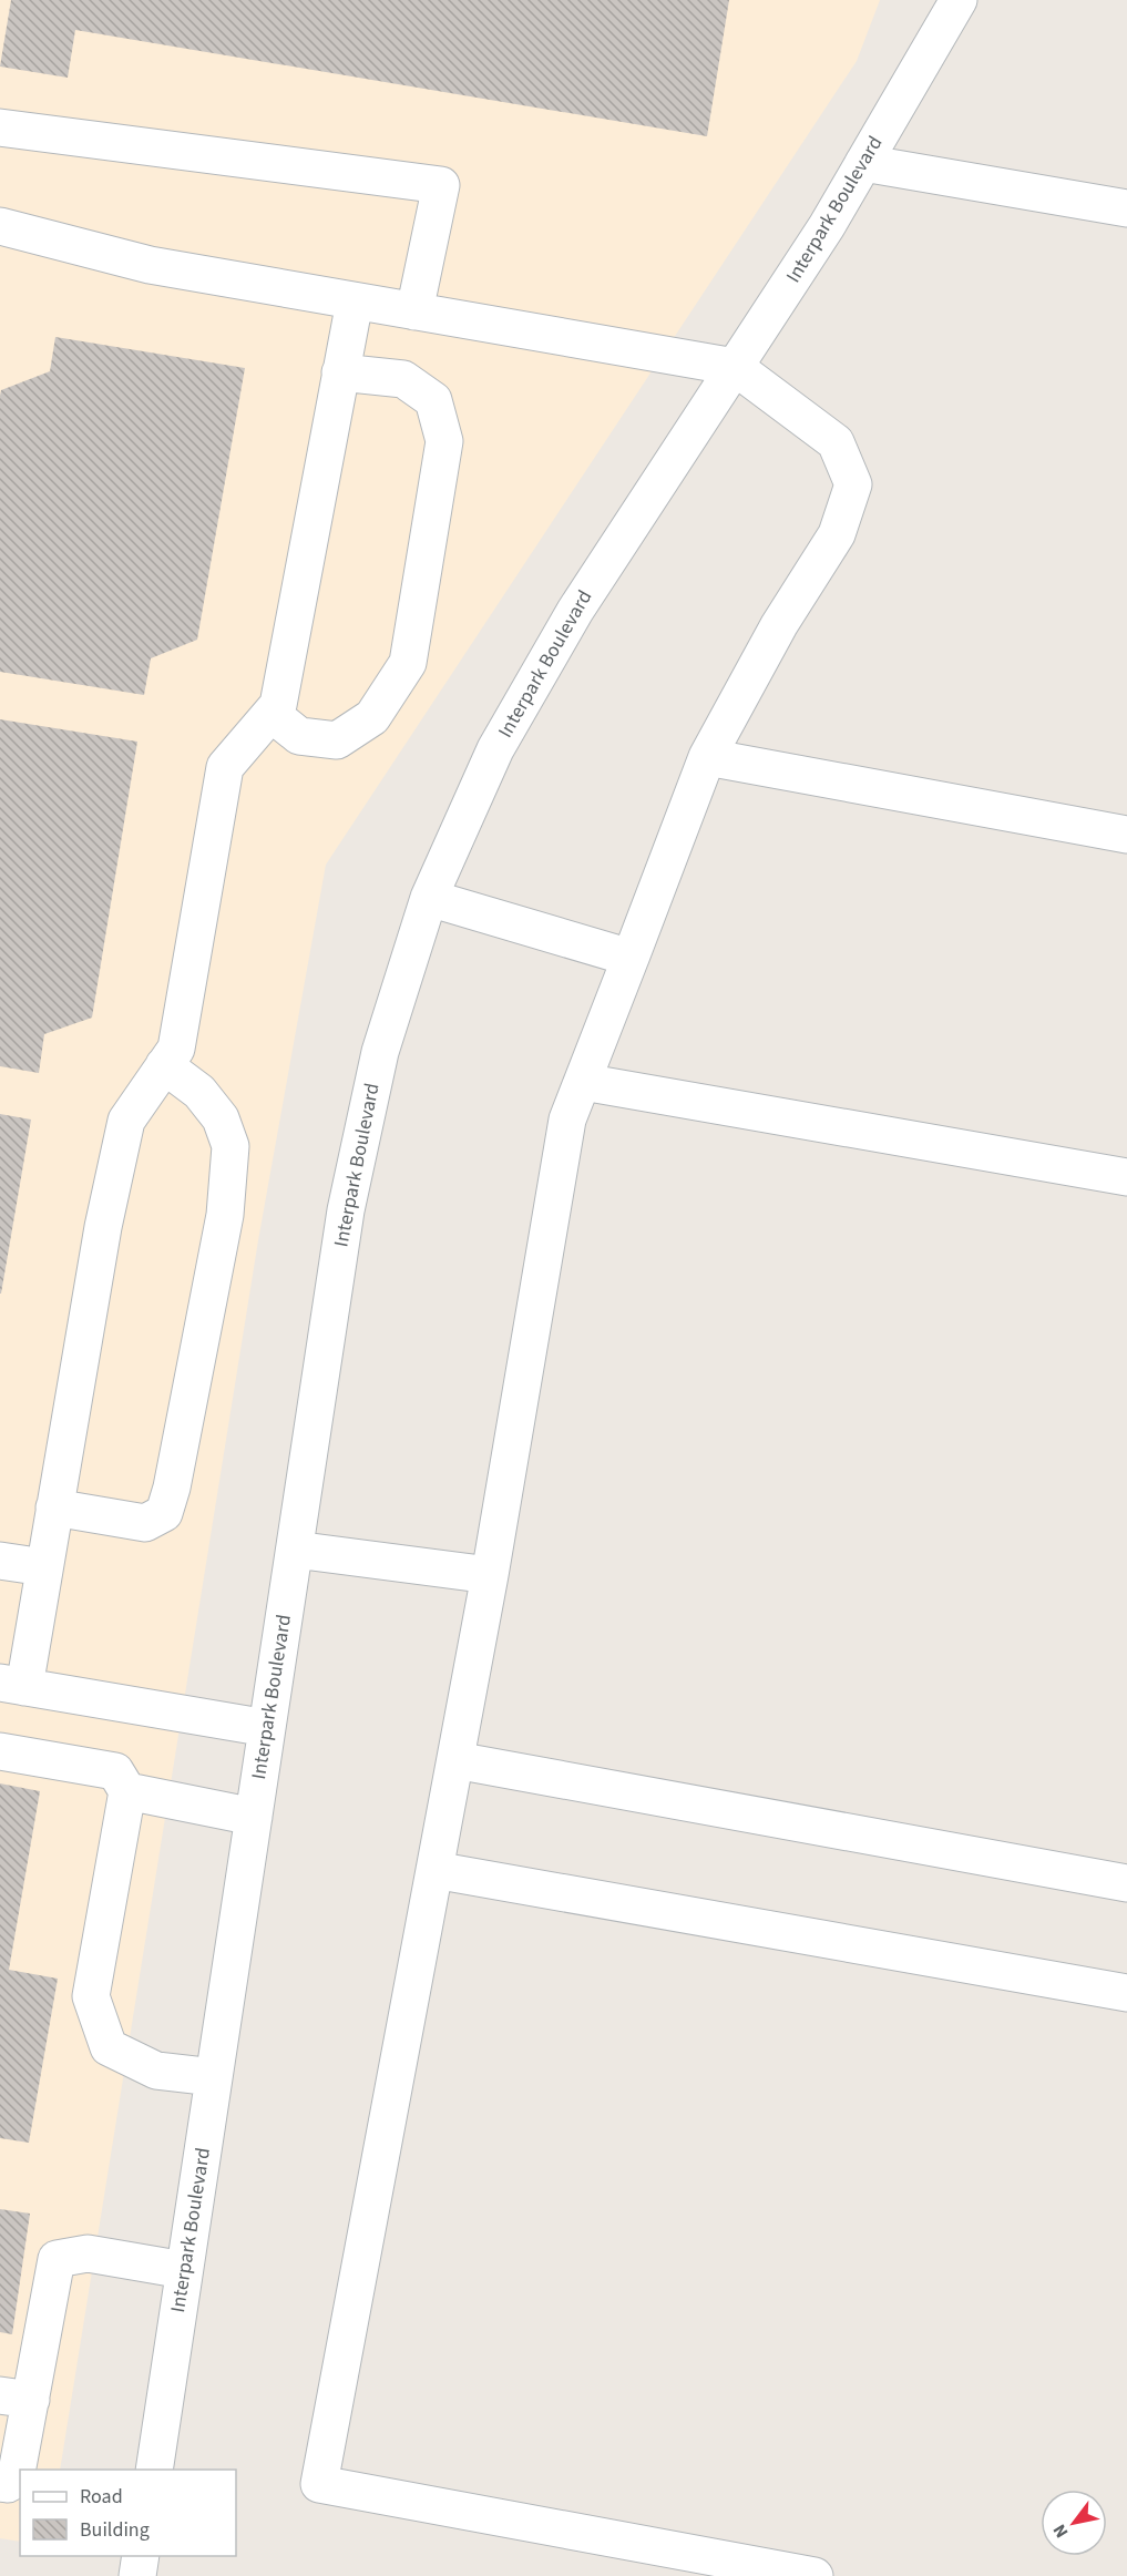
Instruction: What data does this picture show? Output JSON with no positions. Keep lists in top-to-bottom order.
{
  "streets": {
    "street": ["Interpark Boulevard"]
  },
  "legend": ["Road", "Building"],
  "north": "bottom left"
}
